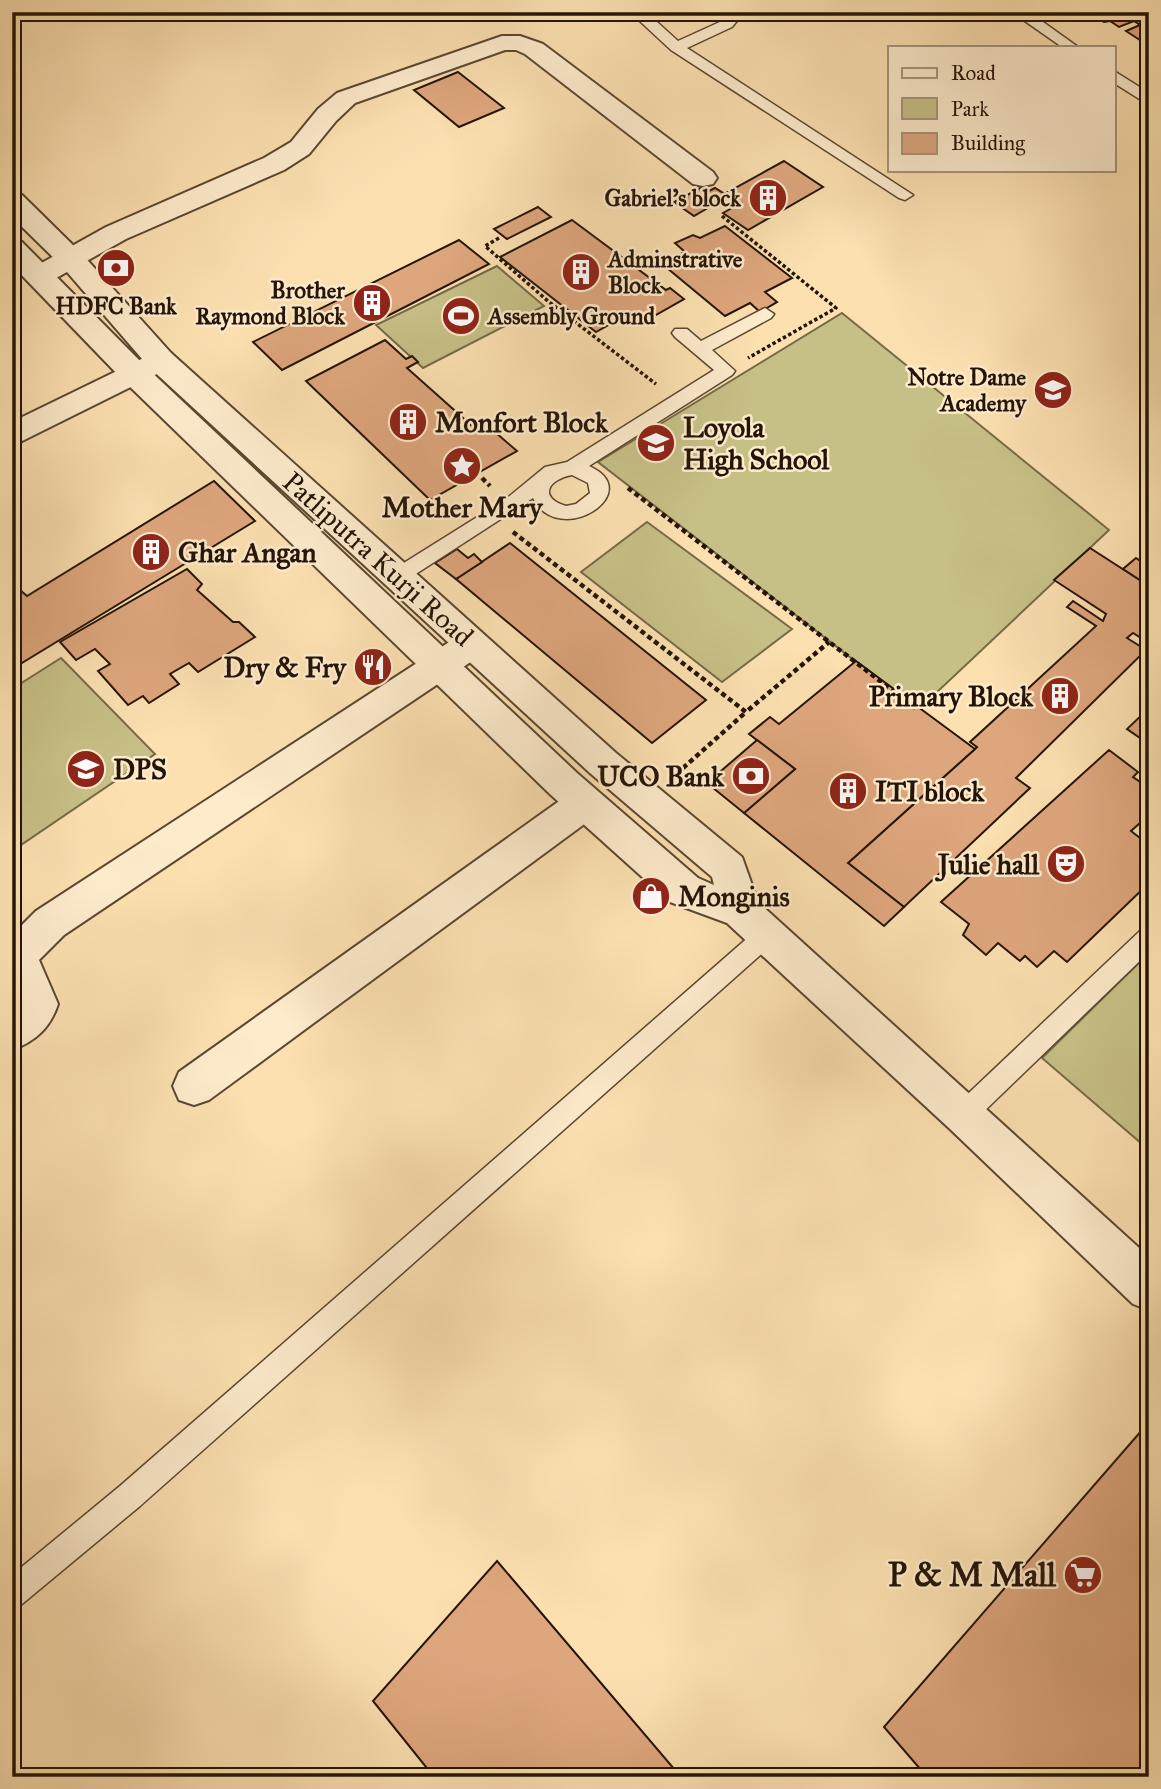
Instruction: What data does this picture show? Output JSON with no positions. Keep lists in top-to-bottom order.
{
  "streets": {
    "street": ["Patliputra Kurji Road"]
  },
  "places": {
    "building": [
      "Gabriel's block",
      "Adminstrative Block",
      "Brother Raymond Block",
      "Monfort Block",
      "Ghar Angan",
      "Primary Block",
      "ITI block"
    ],
    "bank": ["HDFC Bank", "UCO Bank"],
    "sports": ["Assembly Ground"],
    "school or university": ["Notre Dame Academy", "Loyola High School", "DPS"],
    "place": ["Mother Mary"],
    "restaurant": ["Dry & Fry"],
    "theatre": ["Julie hall"],
    "shop": ["Monginis"],
    "supermarket": ["P & M Mall"]
  },
  "legend": ["Road", "Park", "Building"]
}
